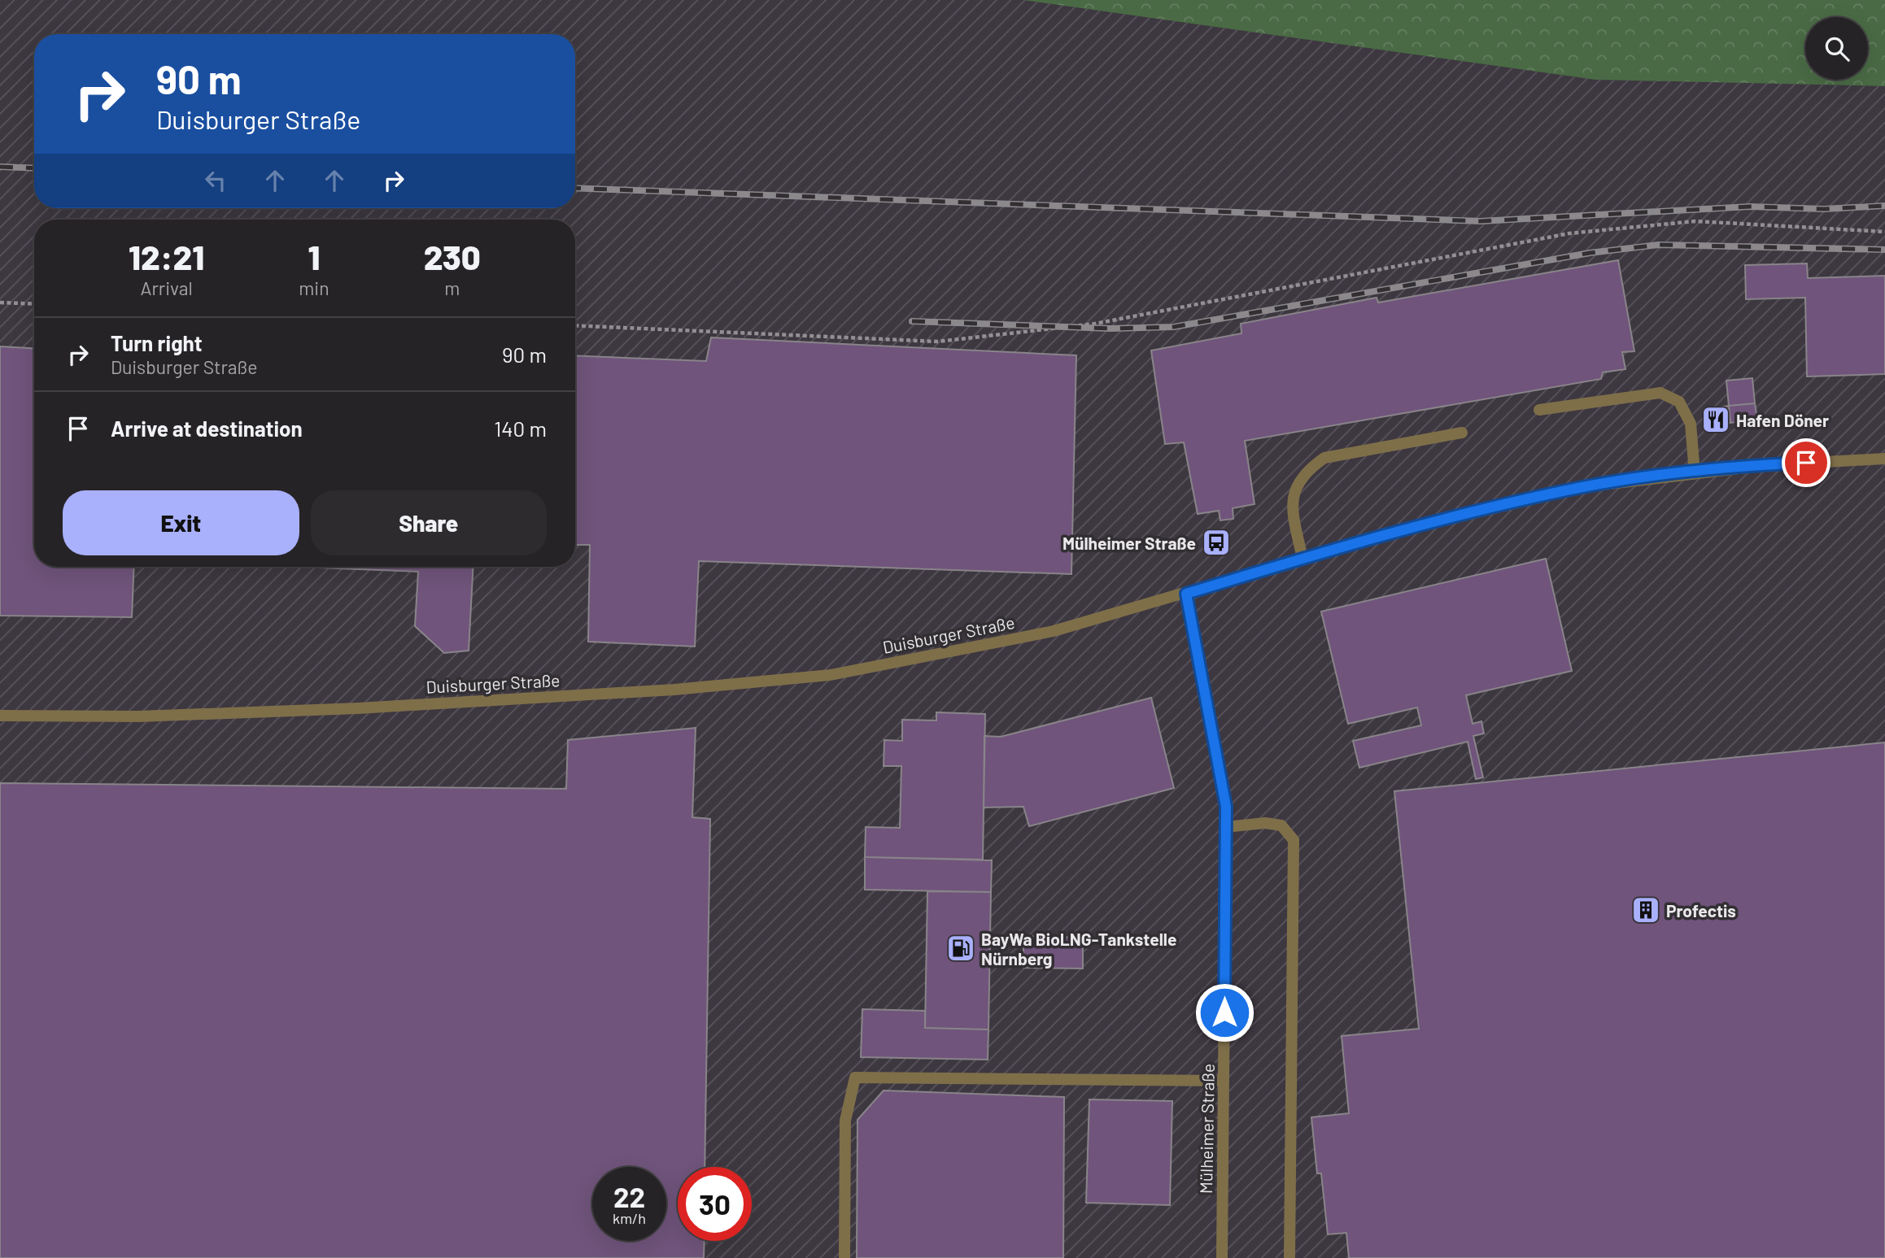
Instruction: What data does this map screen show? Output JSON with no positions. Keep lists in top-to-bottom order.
{
  "streets": {
    "street": ["Duisburger Straße", "Mülheimer Straße"]
  },
  "crossings": [
    ["Duisburger Straße", "Mülheimer Straße"]
  ],
  "places": {
    "restaurant": ["Hafen Döner"],
    "bus stop": ["Mülheimer Straße"],
    "building": ["Profectis"],
    "fuel station": ["BayWa BioLNG-Tankstelle Nürnberg"]
  },
  "page": {
    "turn": ["90 m", "Duisburger Straße"],
    "eta": [
      "12:21",
      "Arrival",
      "1",
      "min",
      "230",
      "m"
    ],
    "list": [
      {
        "name": "Turn right",
        "note": "Duisburger Straße",
        "value": "90 m"
      },
      {
        "name": "Arrive at destination",
        "value": "140 m"
      }
    ],
    "buttons": ["Exit", "Share"],
    "speed": "22 km/h",
    "limit": "30"
  }
}
